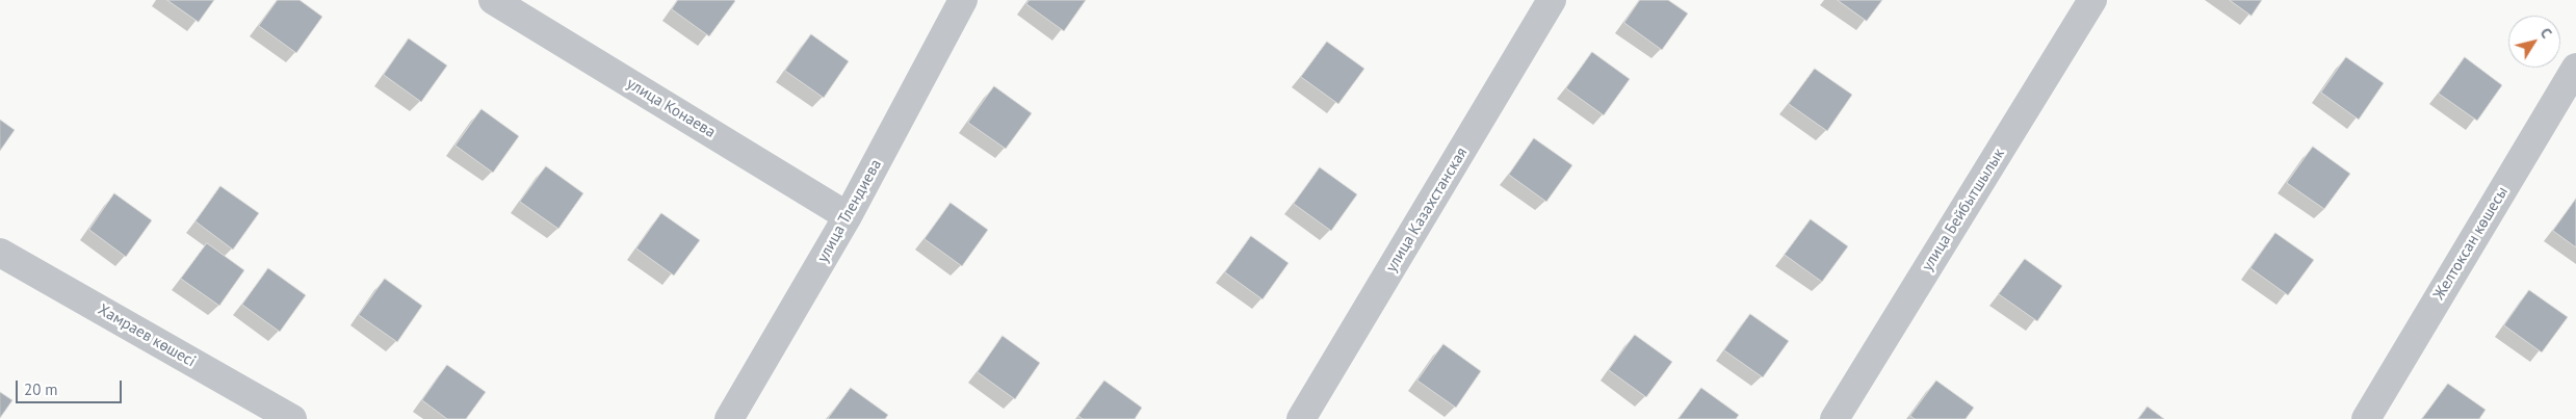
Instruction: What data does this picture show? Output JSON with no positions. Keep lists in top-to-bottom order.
{
  "streets": {
    "street": [
      "улица Конаева",
      "улица Казахстанская",
      "улица Бейбытшылык",
      "улица Тлендиева",
      "Желтоксан көшесы",
      "Хамраев көшесі"
    ]
  },
  "crossings": [
    ["улица Конаева", "улица Тлендиева"]
  ],
  "scale_bar": "20 m",
  "north": "top right"
}
